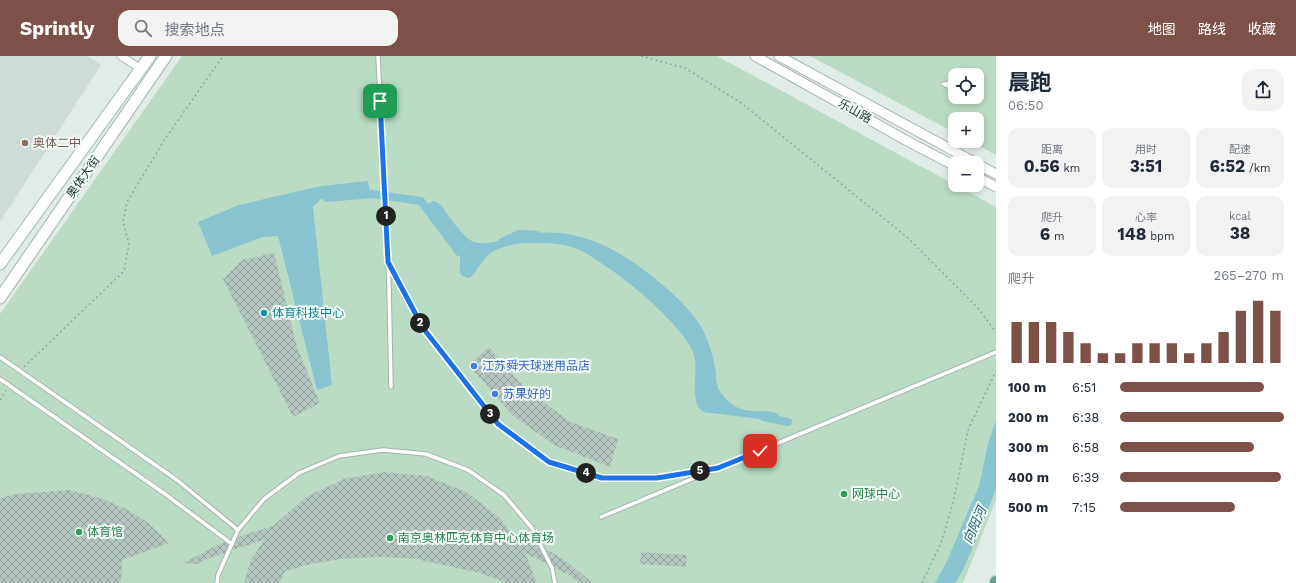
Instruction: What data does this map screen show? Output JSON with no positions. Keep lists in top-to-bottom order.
{
  "streets": {
    "main road": ["奥体大街"],
    "street": ["乐山路"]
  },
  "water": ["向阳河"],
  "places": [
    "奥体二中",
    "体育科技中心",
    "江苏舜天球迷用品店",
    "苏果好的",
    "网球中心",
    "体育馆",
    "南京奥林匹克体育中心体育场"
  ],
  "page": {
    "header": "Sprintly",
    "search": "搜索地点",
    "nav": ["地图", "路线", "收藏"],
    "heading": ["晨跑", "06:50"],
    "map_buttons": ["+", "−"],
    "stats": [
      ["距离", "0.56 km"],
      ["用时", "3:51"],
      ["配速", "6:52 /km"],
      ["爬升", "6 m"],
      ["心率", "148 bpm"],
      ["kcal", "38"]
    ],
    "pins": [
      "1",
      "2",
      "3",
      "5",
      "4"
    ],
    "chart": ["爬升", "265–270 m"],
    "list": [
      {
        "name": "100 m",
        "note": "6:51"
      },
      {
        "name": "200 m",
        "note": "6:38"
      },
      {
        "name": "300 m",
        "note": "6:58"
      },
      {
        "name": "400 m",
        "note": "6:39"
      },
      {
        "name": "500 m",
        "note": "7:15"
      }
    ]
  }
}
